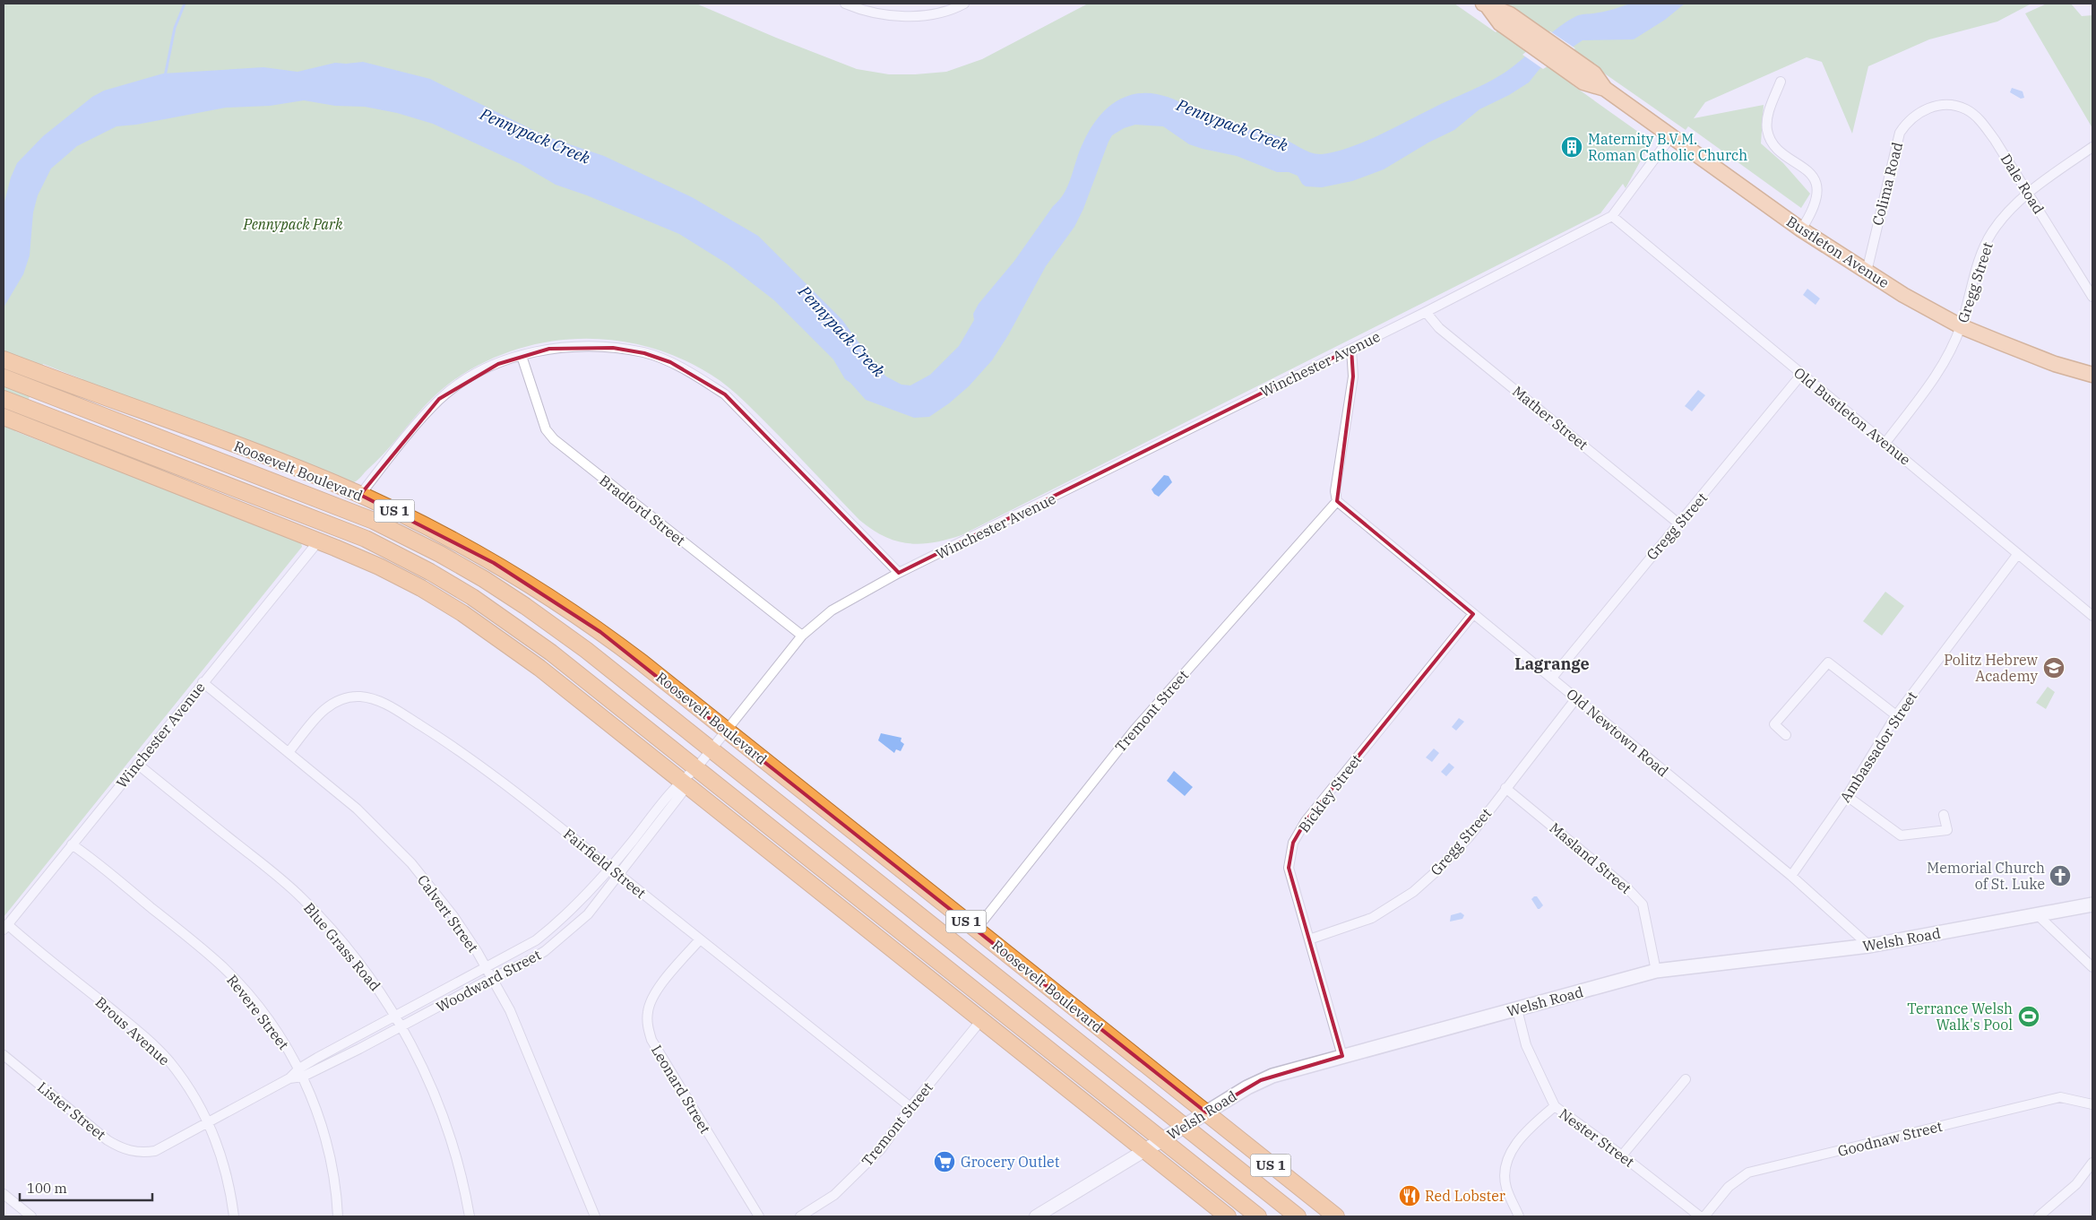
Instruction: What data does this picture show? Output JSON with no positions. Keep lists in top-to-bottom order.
{
  "streets": {
    "highway": ["Roosevelt Boulevard", "US 1"],
    "main road": ["Bustleton Avenue", "Welsh Road"],
    "street": [
      "Colima Road",
      "Dale Road",
      "Gregg Street",
      "Winchester Avenue",
      "Old Bustleton Avenue",
      "Mather Street",
      "Bradford Street",
      "Tremont Street",
      "Old Newtown Road",
      "Ambassador Street",
      "Bickley Street",
      "Masland Street",
      "Fairfield Street",
      "Calvert Street",
      "Blue Grass Road",
      "Woodward Street",
      "Revere Street",
      "Brous Avenue",
      "Leonard Street",
      "Lister Street",
      "Nester Street",
      "Goodnaw Street"
    ]
  },
  "crossings": [
    ["Colima Road", "Dale Road"],
    ["Colima Road", "Bustleton Avenue"],
    ["Dale Road", "Gregg Street"],
    ["Bustleton Avenue", "Gregg Street"],
    ["Bustleton Avenue", "Winchester Avenue"],
    ["Gregg Street", "Old Bustleton Avenue"],
    ["Gregg Street", "Mather Street"],
    ["Gregg Street", "Old Newtown Road"],
    ["Gregg Street", "Bickley Street"],
    ["Gregg Street", "Masland Street"],
    ["Winchester Avenue", "Old Bustleton Avenue"],
    ["Winchester Avenue", "Mather Street"],
    ["Winchester Avenue", "Calvert Street"],
    ["Winchester Avenue", "Blue Grass Road"],
    ["Winchester Avenue", "Woodward Street"],
    ["Winchester Avenue", "Revere Street"],
    ["Winchester Avenue", "Brous Avenue"],
    ["Old Bustleton Avenue", "Ambassador Street"],
    ["Roosevelt Boulevard", "Tremont Street"],
    ["Roosevelt Boulevard", "Welsh Road"],
    ["Roosevelt Boulevard", "Woodward Street"],
    ["Bradford Street", "Woodward Street"],
    ["US 1", "Welsh Road"],
    ["US 1", "Woodward Street"],
    ["Tremont Street", "Old Newtown Road"],
    ["Tremont Street", "Fairfield Street"],
    ["Old Newtown Road", "Ambassador Street"],
    ["Old Newtown Road", "Bickley Street"],
    ["Old Newtown Road", "Welsh Road"],
    ["Bickley Street", "Welsh Road"],
    ["Masland Street", "Welsh Road"],
    ["Fairfield Street", "Calvert Street"],
    ["Fairfield Street", "Woodward Street"],
    ["Fairfield Street", "Leonard Street"],
    ["Calvert Street", "Woodward Street"],
    ["Welsh Road", "Nester Street"],
    ["Blue Grass Road", "Woodward Street"],
    ["Woodward Street", "Revere Street"],
    ["Woodward Street", "Brous Avenue"],
    ["Woodward Street", "Lister Street"]
  ],
  "districts": ["Lagrange"],
  "water": ["Pennypack Creek"],
  "parks": ["Pennypack Park"],
  "places": {
    "building": ["Maternity B.V.M. Roman Catholic Church"],
    "school or university": ["Politz Hebrew Academy"],
    "church": ["Memorial Church of St. Luke"],
    "sports": ["Terrance Welsh Walk's Pool"],
    "supermarket": ["Grocery Outlet"],
    "restaurant": ["Red Lobster"]
  },
  "scale_bar": "100 m"
}
